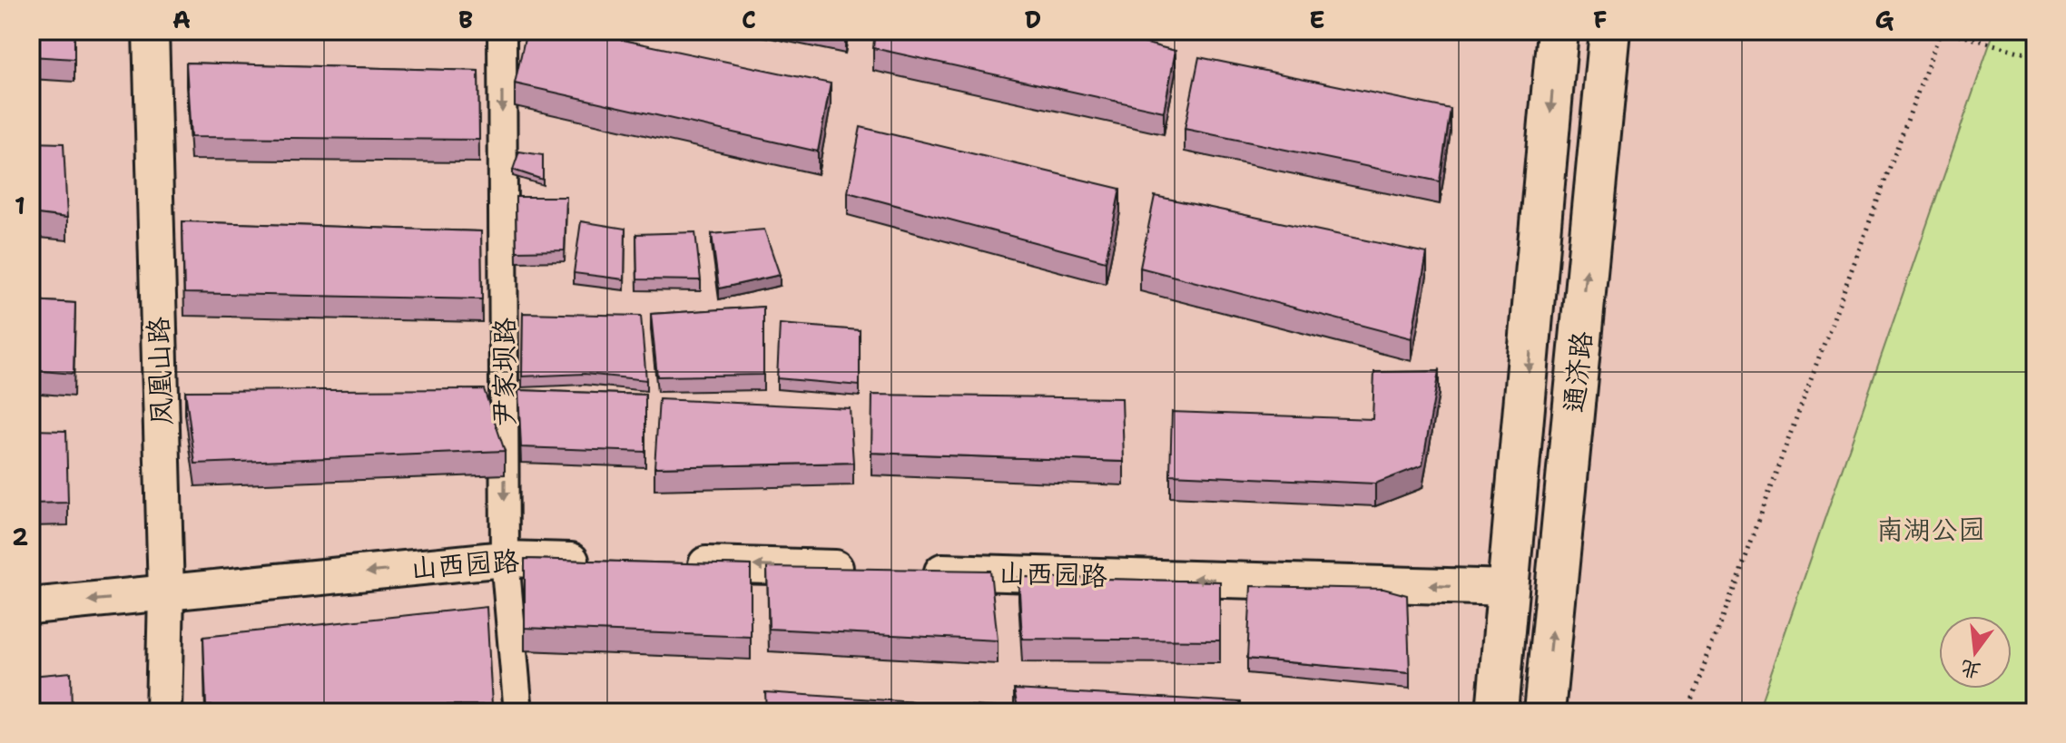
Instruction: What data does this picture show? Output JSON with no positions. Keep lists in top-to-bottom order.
{
  "streets": {
    "main road": ["通济路"],
    "street": ["凤凰山路", "尹家坝路", "山西园路"]
  },
  "crossings": [
    ["凤凰山路", "山西园路"],
    ["尹家坝路", "山西园路"],
    ["通济路", "山西园路"]
  ],
  "one_way": ["尹家坝路", "山西园路"],
  "parks": ["南湖公园"],
  "north": "bottom",
  "grid": {
    "columns": [
      "A",
      "B",
      "C",
      "D",
      "E",
      "F",
      "G"
    ],
    "rows": ["1", "2"]
  }
}
